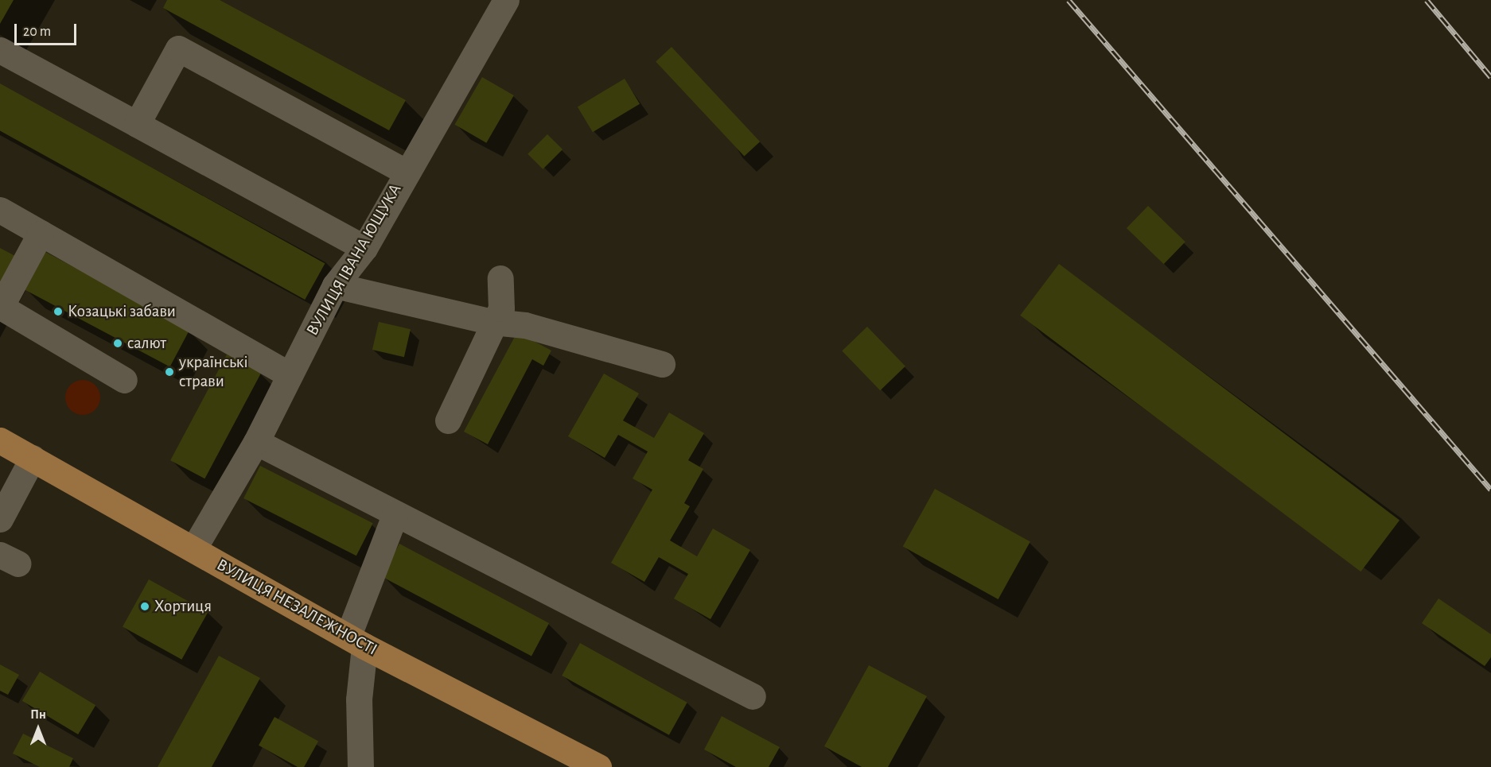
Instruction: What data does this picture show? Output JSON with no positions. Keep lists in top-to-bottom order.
{
  "streets": {
    "main road": ["ВУЛИЦЯ НЕЗАЛЕЖНОСТІ"],
    "street": ["ВУЛИЦЯ ІВАНА ЮЩУКА"]
  },
  "crossings": [
    ["ВУЛИЦЯ ІВАНА ЮЩУКА", "ВУЛИЦЯ НЕЗАЛЕЖНОСТІ"]
  ],
  "places": [
    "Козацькі забави",
    "салют",
    "українські страви",
    "Хортиця"
  ],
  "scale_bar": "20 m",
  "north": "top"
}
